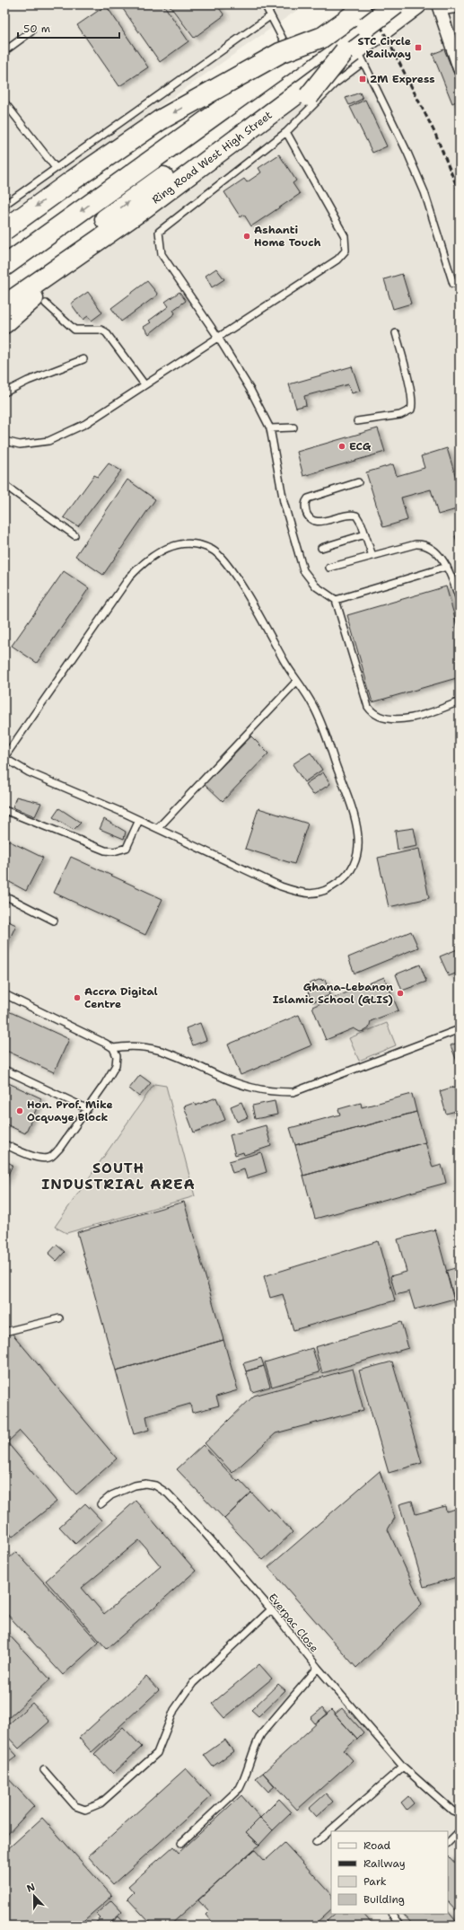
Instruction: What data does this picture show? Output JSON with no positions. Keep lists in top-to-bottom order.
{
  "streets": {
    "main road": ["Ring Road West High Street"],
    "lane": ["Everpac Close"]
  },
  "districts": ["SOUTH INDUSTRIAL AREA"],
  "places": {
    "transit": ["STC Circle Railway", "2M Express"],
    "other": [
      "Ashanti Home Touch",
      "ECG",
      "Ghana-Lebanon Islamic School (GLIS)",
      "Accra Digital Centre",
      "Hon. Prof. Mike Ocquaye Block"
    ]
  },
  "legend": [
    "Road",
    "Railway",
    "Park",
    "Building"
  ],
  "scale_bar": "50 m",
  "north": "top"
}
